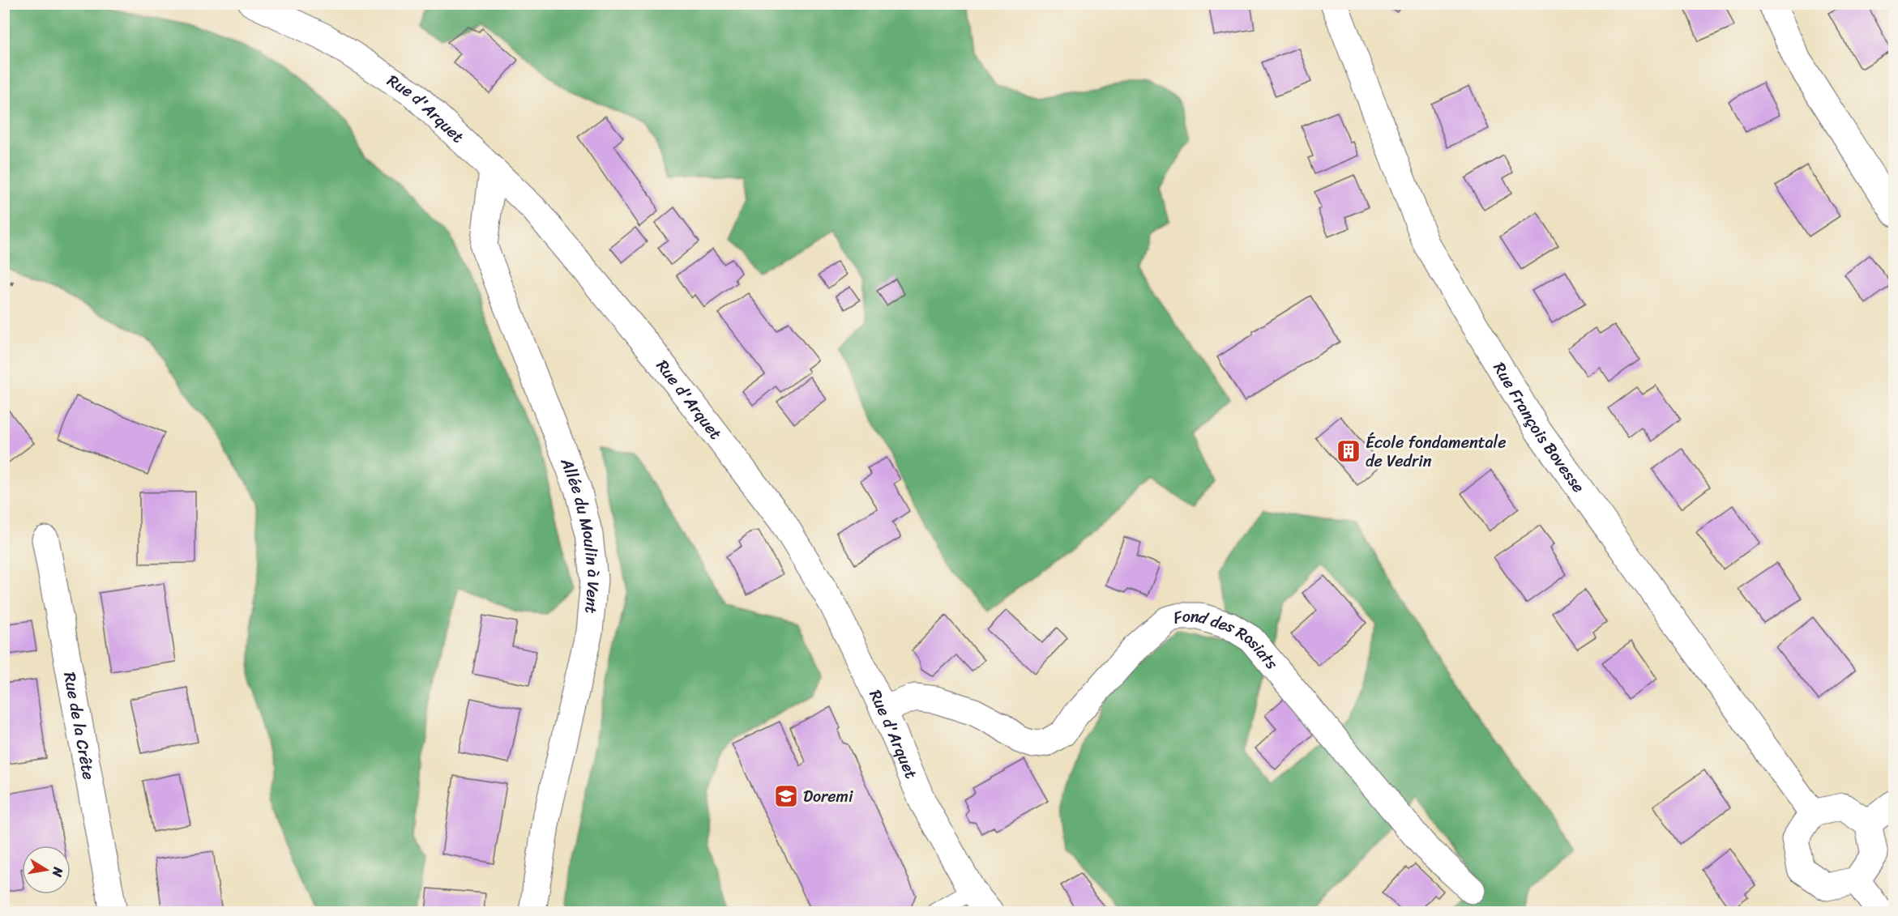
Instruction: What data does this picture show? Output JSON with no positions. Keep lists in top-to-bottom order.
{
  "streets": {
    "street": [
      "Rue d'Arquet",
      "Rue François Bovesse",
      "Allée du Moulin à Vent",
      "Fond des Rosiats",
      "Rue de la Crête"
    ]
  },
  "crossings": [
    ["Rue d'Arquet", "Allée du Moulin à Vent"],
    ["Rue d'Arquet", "Fond des Rosiats"]
  ],
  "places": {
    "building": ["École fondamentale de Vedrin"],
    "school or university": ["Doremi"]
  },
  "north": "right"
}
